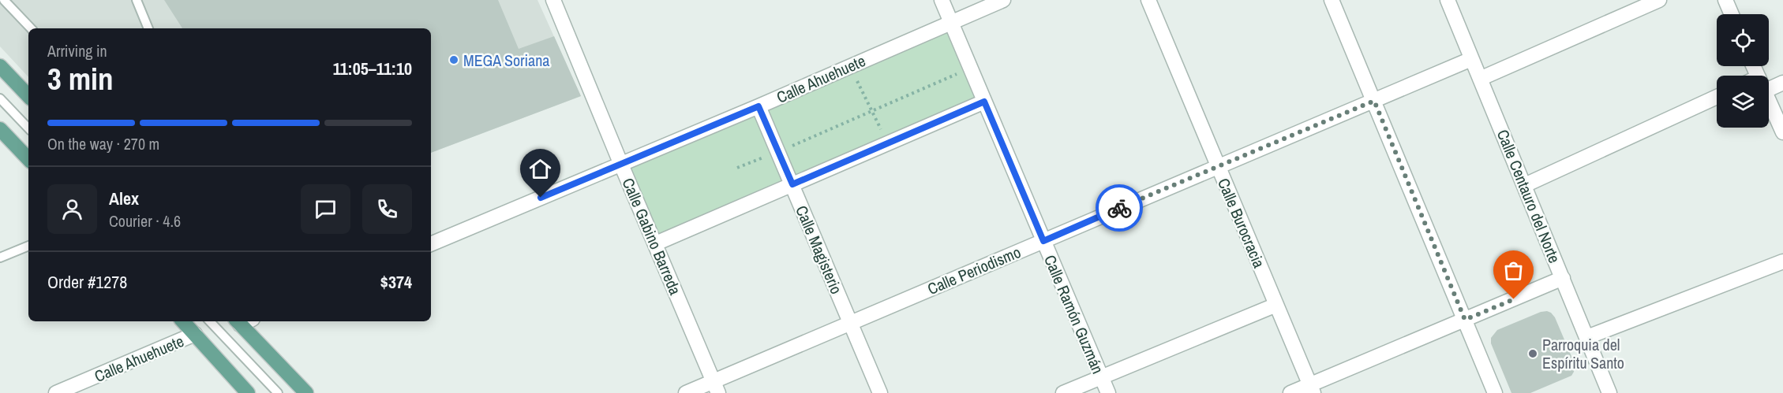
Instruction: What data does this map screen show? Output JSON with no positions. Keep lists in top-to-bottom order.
{
  "streets": {
    "street": [
      "Calle Ahuehuete",
      "Calle Centauro del Norte",
      "Calle Burocracia",
      "Calle Gabino Barreda",
      "Calle Magisterio",
      "Calle Periodismo",
      "Calle Ramón Guzmán"
    ]
  },
  "crossings": [
    ["Calle Ahuehuete", "Calle Gabino Barreda"],
    ["Calle Ahuehuete", "Calle Magisterio"],
    ["Calle Ahuehuete", "Calle Ramón Guzmán"],
    ["Calle Centauro del Norte", "Calle Periodismo"],
    ["Calle Burocracia", "Calle Periodismo"],
    ["Calle Gabino Barreda", "Calle Periodismo"],
    ["Calle Magisterio", "Calle Periodismo"],
    ["Calle Periodismo", "Calle Ramón Guzmán"]
  ],
  "places": ["MEGA Soriana", "Parroquia del Espíritu Santo"],
  "page": {
    "heading": ["3 min", "Arriving in", "11:05–11:10"],
    "panel": [
      "Alex",
      "Courier · 4.6",
      "Order #1278",
      "$374"
    ],
    "bar": "On the way · 270 m"
  }
}
